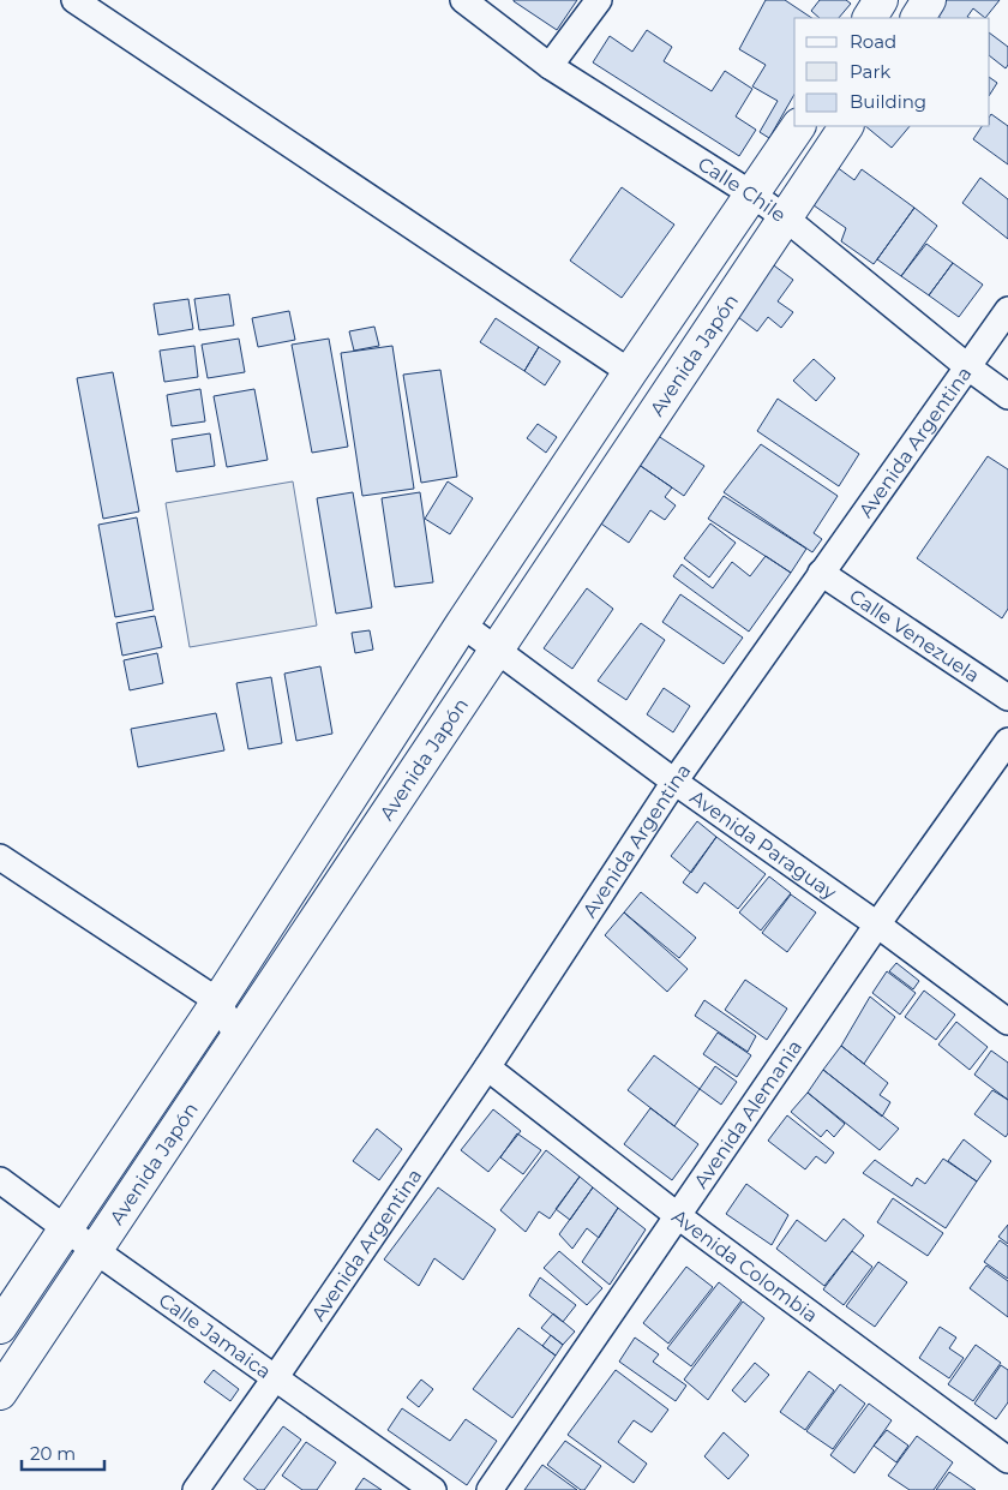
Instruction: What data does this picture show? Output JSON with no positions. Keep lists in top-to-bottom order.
{
  "streets": {
    "street": [
      "Calle Chile",
      "Avenida Japón",
      "Avenida Argentina",
      "Calle Venezuela",
      "Avenida Paraguay",
      "Avenida Alemania",
      "Avenida Colombia",
      "Calle Jamaica"
    ]
  },
  "crossings": [
    ["Calle Chile", "Avenida Japón"],
    ["Calle Chile", "Avenida Argentina"],
    ["Avenida Japón", "Avenida Paraguay"],
    ["Avenida Japón", "Calle Jamaica"],
    ["Avenida Argentina", "Calle Venezuela"],
    ["Avenida Argentina", "Avenida Paraguay"],
    ["Avenida Argentina", "Avenida Colombia"],
    ["Avenida Argentina", "Calle Jamaica"],
    ["Avenida Paraguay", "Avenida Alemania"],
    ["Avenida Alemania", "Avenida Colombia"]
  ],
  "legend": ["Road", "Park", "Building"],
  "scale_bar": "20 m"
}
